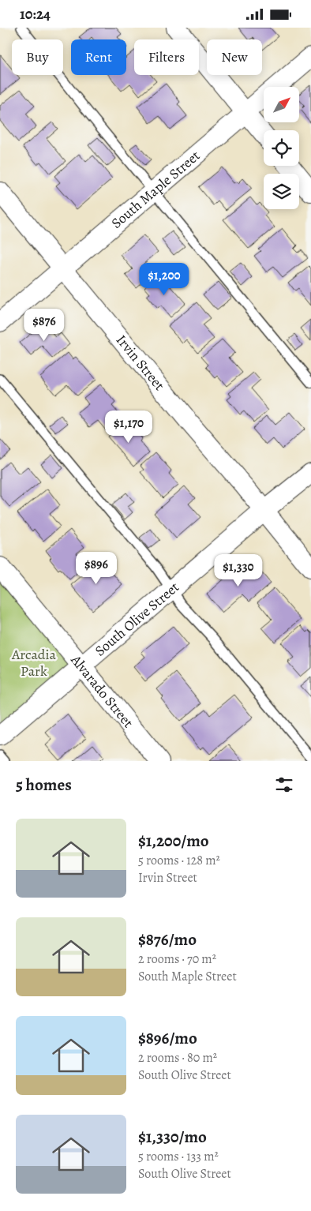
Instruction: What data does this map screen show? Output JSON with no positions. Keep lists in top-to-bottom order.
{
  "streets": {
    "street": [
      "South Maple Street",
      "Irvin Street",
      "South Olive Street",
      "Alvarado Street"
    ]
  },
  "crossings": [
    ["South Maple Street", "Irvin Street"],
    ["Irvin Street", "South Olive Street"],
    ["South Olive Street", "Alvarado Street"]
  ],
  "parks": ["Arcadia Park"],
  "north": "top right",
  "page": {
    "status": "10:24",
    "chip": [
      "Buy",
      "Rent",
      "Filters",
      "New"
    ],
    "price": [
      "$1,200",
      "$876",
      "$1,170",
      "$896",
      "$1,330"
    ],
    "heading": "5 homes",
    "list": [
      {
        "name": "$1,200/mo",
        "note": "5 rooms · 128 m² · Irvin Street"
      },
      {
        "name": "$876/mo",
        "note": "2 rooms · 70 m² · South Maple Street"
      },
      {
        "name": "$896/mo",
        "note": "2 rooms · 80 m² · South Olive Street"
      },
      {
        "name": "$1,330/mo",
        "note": "5 rooms · 133 m² · South Olive Street"
      }
    ]
  }
}
